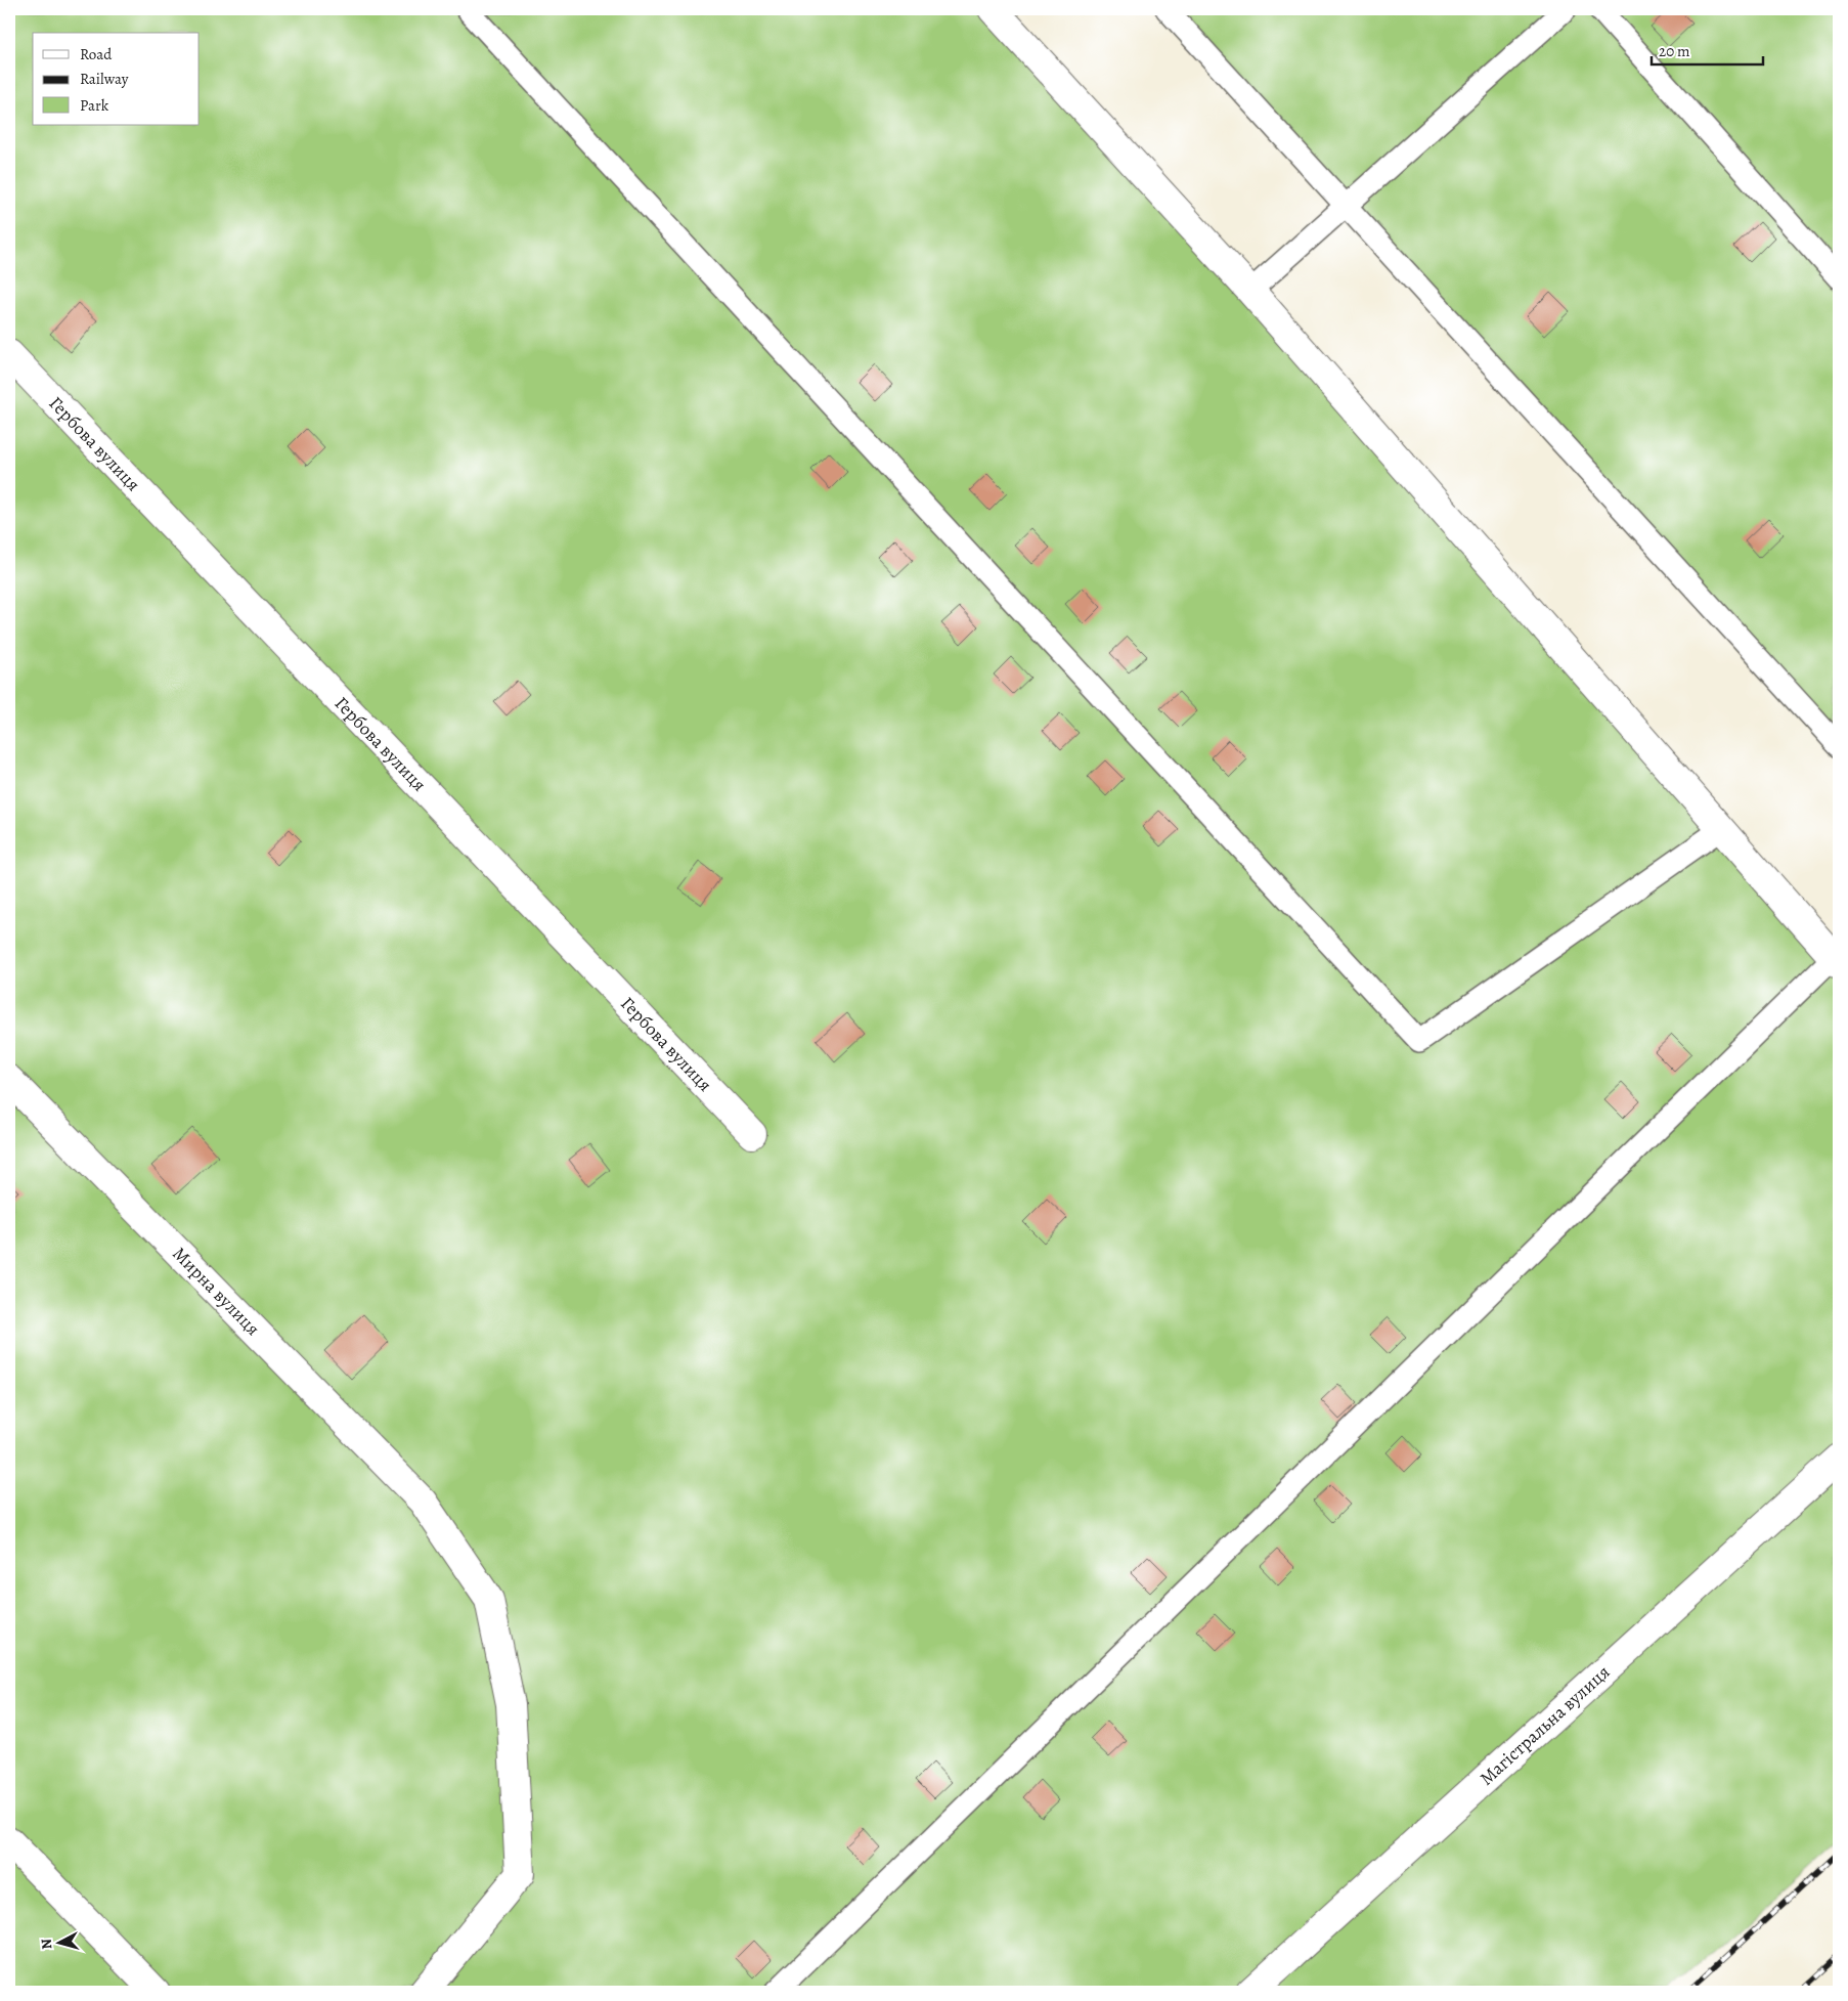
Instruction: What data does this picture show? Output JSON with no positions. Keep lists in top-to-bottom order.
{
  "streets": {
    "street": ["Гербова вулиця", "Мирна вулиця", "Магістральна вулиця"]
  },
  "legend": ["Road", "Railway", "Park"],
  "scale_bar": "20 m",
  "north": "left"
}
